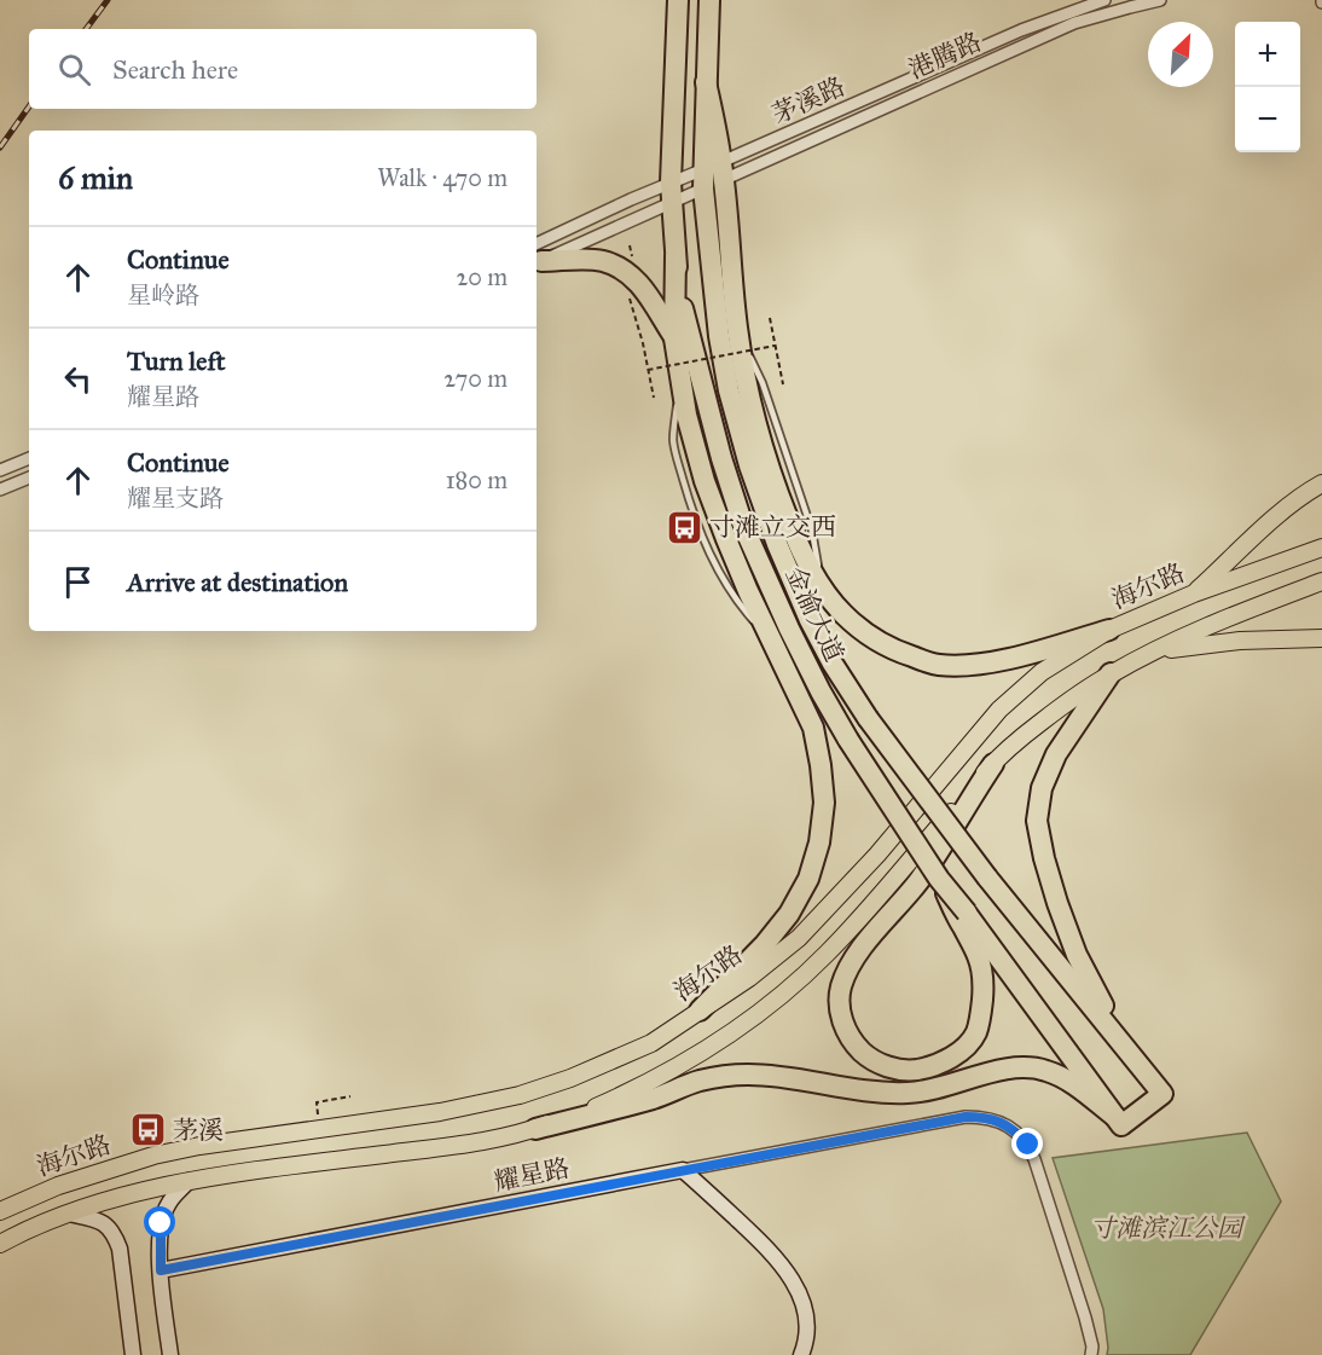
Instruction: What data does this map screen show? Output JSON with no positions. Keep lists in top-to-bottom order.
{
  "streets": {
    "highway": ["金渝大道"],
    "main road": ["海尔路"],
    "street": ["港腾路", "茅溪路", "耀星路"]
  },
  "crossings": [
    ["港腾路", "茅溪路"],
    ["茅溪路", "金渝大道"]
  ],
  "parks": ["寸滩滨江公园"],
  "places": {
    "bus stop": ["寸滩立交西", "茅溪"]
  },
  "north": "top right",
  "page": {
    "map_buttons": ["+", "−"],
    "search": "Search here",
    "heading": ["6 min", "Walk · 470 m"],
    "list": [
      ["Continue", "星岭路", "20 m"],
      ["Turn left", "耀星路", "270 m"],
      ["Continue", "耀星支路", "180 m"],
      "Arrive at destination"
    ]
  }
}
